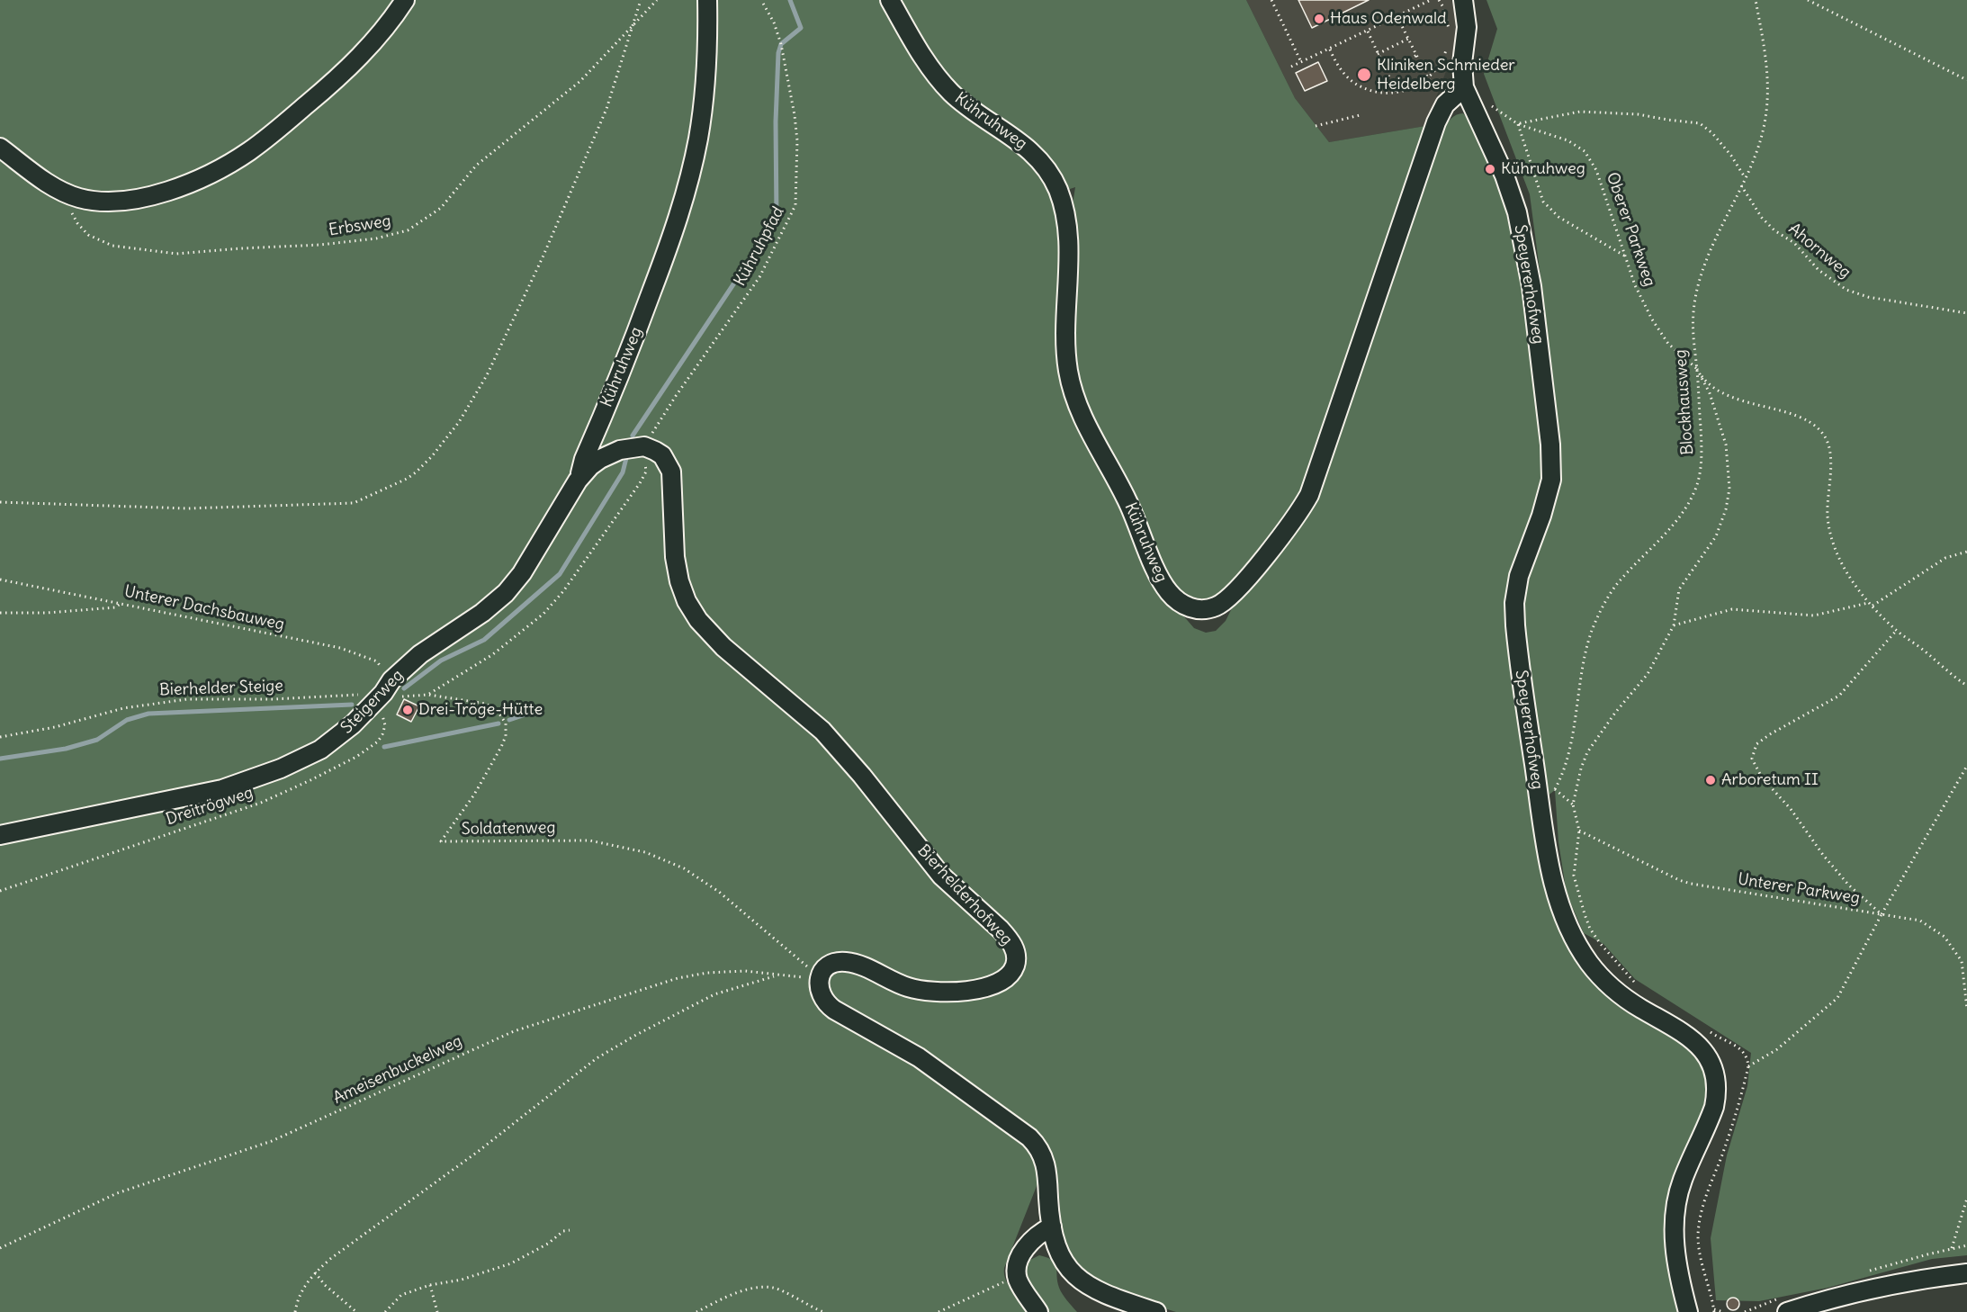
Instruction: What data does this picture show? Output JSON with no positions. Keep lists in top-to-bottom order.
{
  "streets": {
    "street": [
      "Kühruhweg",
      "Speyererhofweg",
      "Steigerweg",
      "Bierhelderhofweg"
    ],
    "path": [
      "Erbsweg",
      "Oberer Parkweg",
      "Kühruhpfad",
      "Ahornweg",
      "Blockhausweg",
      "Unterer Dachsbauweg",
      "Bierhelder Steige",
      "Dreitrögweg",
      "Soldatenweg",
      "Unterer Parkweg",
      "Ameisenbuckelweg"
    ]
  },
  "crossings": [
    ["Kühruhweg", "Speyererhofweg"],
    ["Kühruhweg", "Steigerweg"],
    ["Oberer Parkweg", "Blockhausweg"],
    ["Kühruhpfad", "Bierhelderhofweg"],
    ["Ahornweg", "Blockhausweg"],
    ["Speyererhofweg", "Blockhausweg"],
    ["Unterer Dachsbauweg", "Bierhelder Steige"],
    ["Unterer Dachsbauweg", "Steigerweg"],
    ["Unterer Dachsbauweg", "Dreitrögweg"],
    ["Unterer Dachsbauweg", "Soldatenweg"],
    ["Bierhelder Steige", "Steigerweg"],
    ["Bierhelder Steige", "Dreitrögweg"],
    ["Bierhelder Steige", "Soldatenweg"],
    ["Steigerweg", "Dreitrögweg"],
    ["Steigerweg", "Soldatenweg"],
    ["Dreitrögweg", "Soldatenweg"],
    ["Bierhelderhofweg", "Ameisenbuckelweg"]
  ],
  "places": [
    "Haus Odenwald",
    "Kliniken Schmieder Heidelberg",
    "Kühruhweg",
    "Drei-Tröge-Hütte",
    "Arboretum II"
  ]
}
